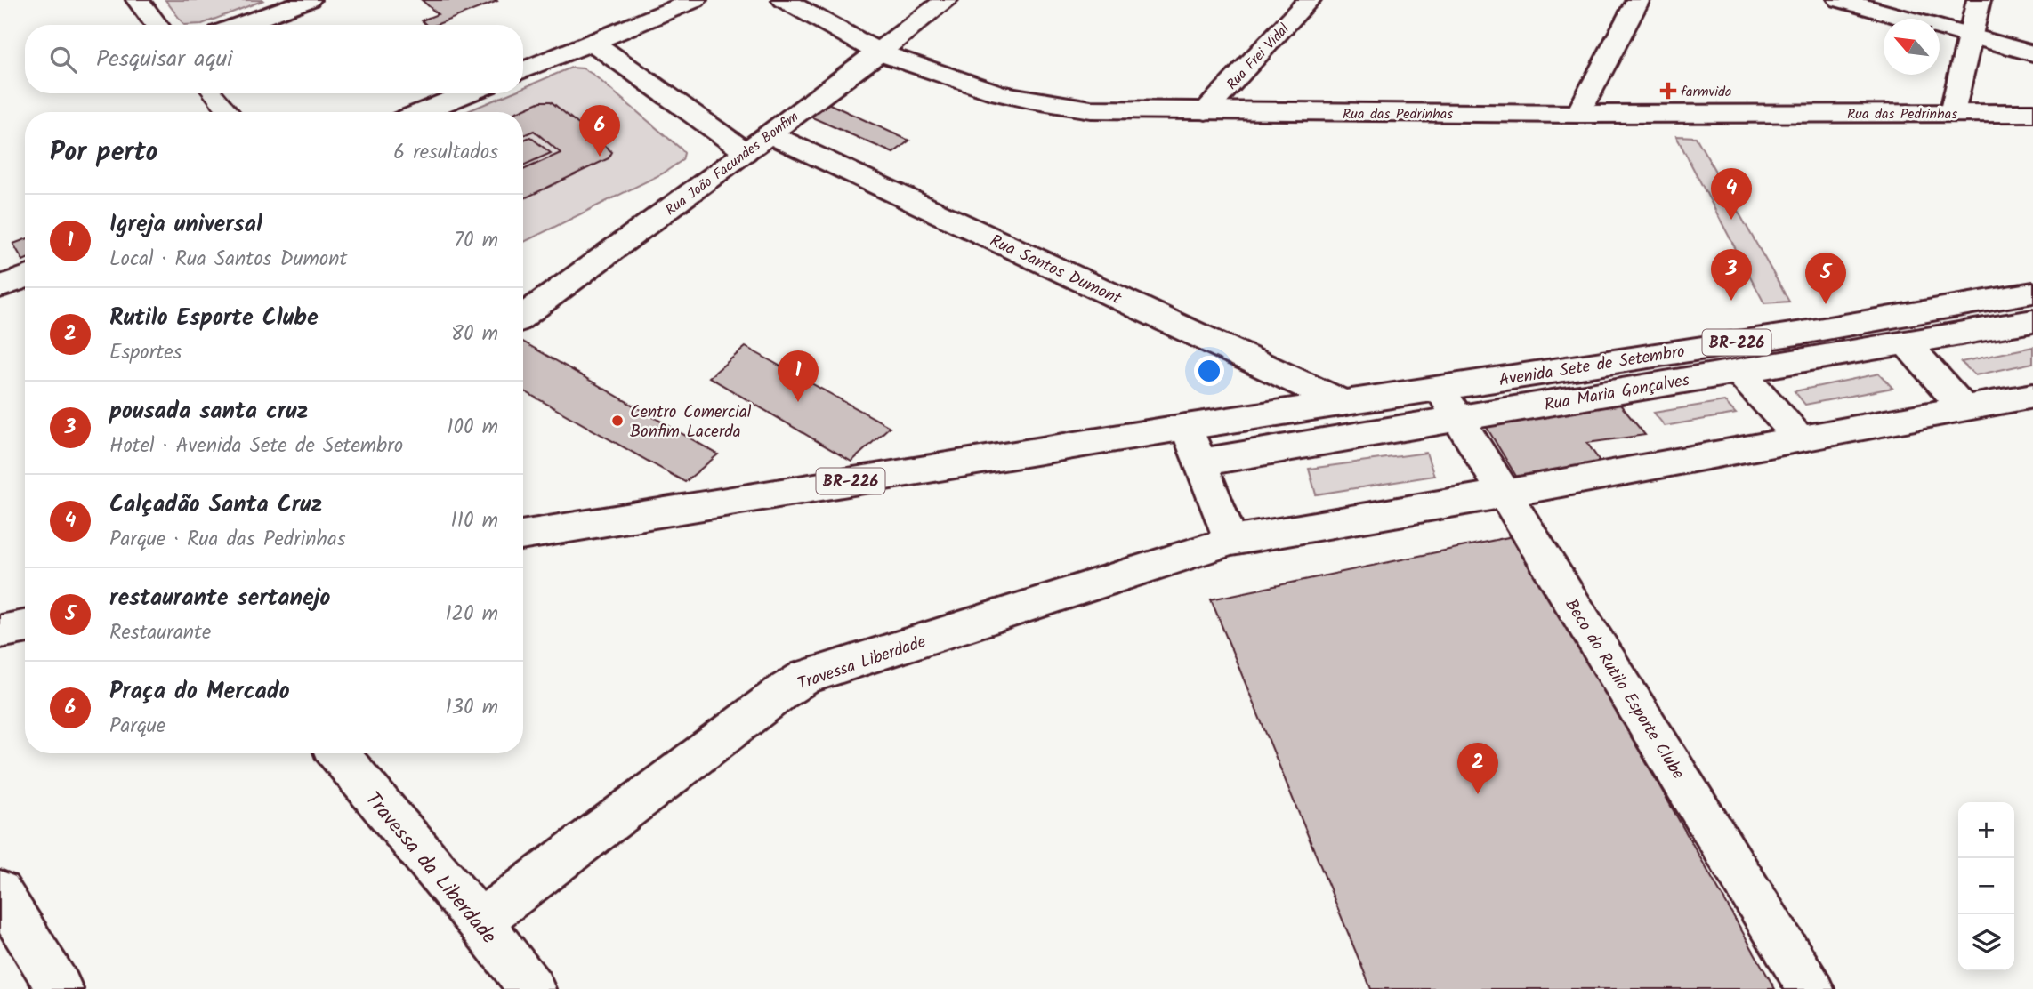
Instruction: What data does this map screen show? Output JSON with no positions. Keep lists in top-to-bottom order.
{
  "streets": {
    "street": [
      "Rua Frei Vidal",
      "Rua das Pedrinhas",
      "Rua João Facundes Bonfim",
      "Rua Santos Dumont",
      "BR-226",
      "Avenida Sete de Setembro",
      "Rua Maria Gonçalves",
      "Travessa Liberdade",
      "Beco do Rutilo Esporte Clube",
      "Travessa da Liberdade"
    ]
  },
  "crossings": [
    ["Rua Frei Vidal", "Rua das Pedrinhas"],
    ["Rua das Pedrinhas", "Rua João Facundes Bonfim"],
    ["Rua João Facundes Bonfim", "Rua Santos Dumont"],
    ["Rua Santos Dumont", "Avenida Sete de Setembro"],
    ["BR-226", "Avenida Sete de Setembro"],
    ["Avenida Sete de Setembro", "Rua Maria Gonçalves"],
    ["Avenida Sete de Setembro", "Beco do Rutilo Esporte Clube"],
    ["Rua Maria Gonçalves", "Beco do Rutilo Esporte Clube"],
    ["Travessa Liberdade", "Travessa da Liberdade"]
  ],
  "places": {
    "health": ["farmvida"],
    "other": ["Centro Comercial Bonfim Lacerda"]
  },
  "north": "top left",
  "page": {
    "search": "Pesquisar aqui",
    "pins": [
      "6",
      "4",
      "3",
      "5",
      "1",
      "2"
    ],
    "heading": ["Por perto", "6 resultados"],
    "list": [
      {
        "mark": "1",
        "name": "Igreja universal",
        "note": "Local · Rua Santos Dumont",
        "value": "70 m"
      },
      {
        "mark": "2",
        "name": "Rutilo Esporte Clube",
        "note": "Esportes",
        "value": "80 m"
      },
      {
        "mark": "3",
        "name": "pousada santa cruz",
        "note": "Hotel · Avenida Sete de Setembro",
        "value": "100 m"
      },
      {
        "mark": "4",
        "name": "Calçadão Santa Cruz",
        "note": "Parque · Rua das Pedrinhas",
        "value": "110 m"
      },
      {
        "mark": "5",
        "name": "restaurante sertanejo",
        "note": "Restaurante",
        "value": "120 m"
      },
      {
        "mark": "6",
        "name": "Praça do Mercado",
        "note": "Parque",
        "value": "130 m"
      }
    ],
    "map_buttons": ["+", "−"]
  }
}
